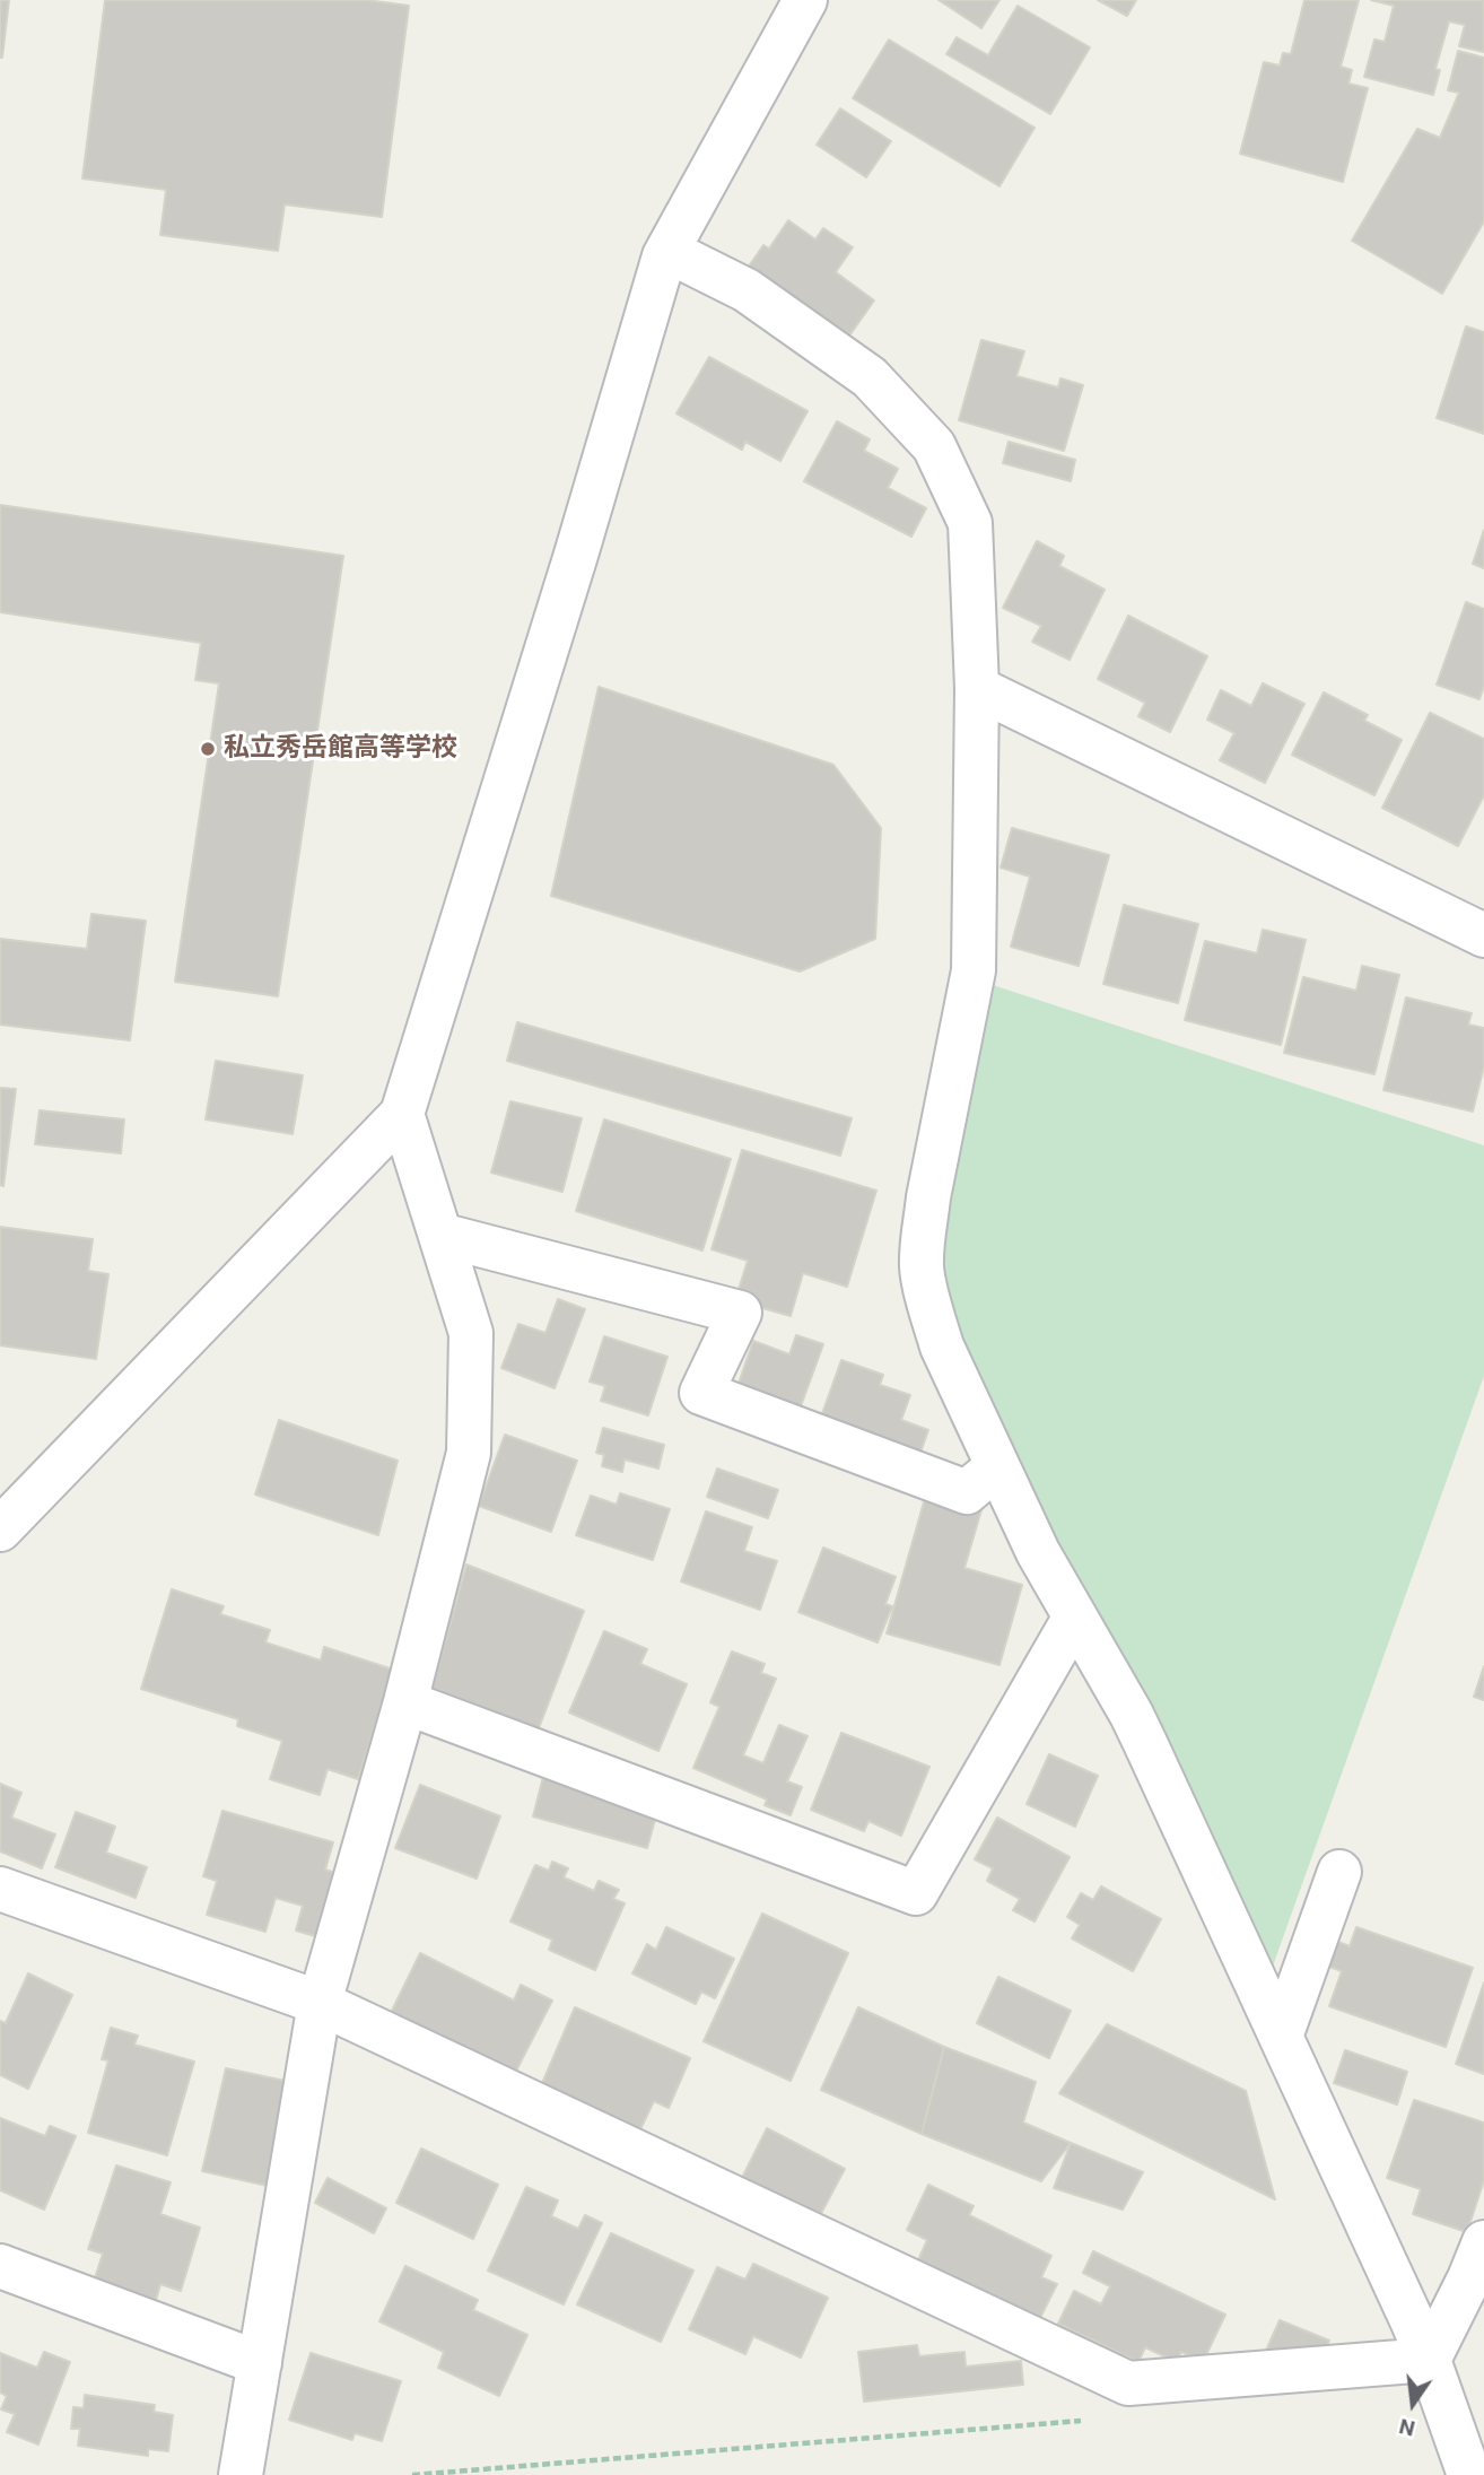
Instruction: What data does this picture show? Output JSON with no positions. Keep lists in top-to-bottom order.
{
  "places": ["私立秀岳館高等学校"],
  "north": "bottom"
}
